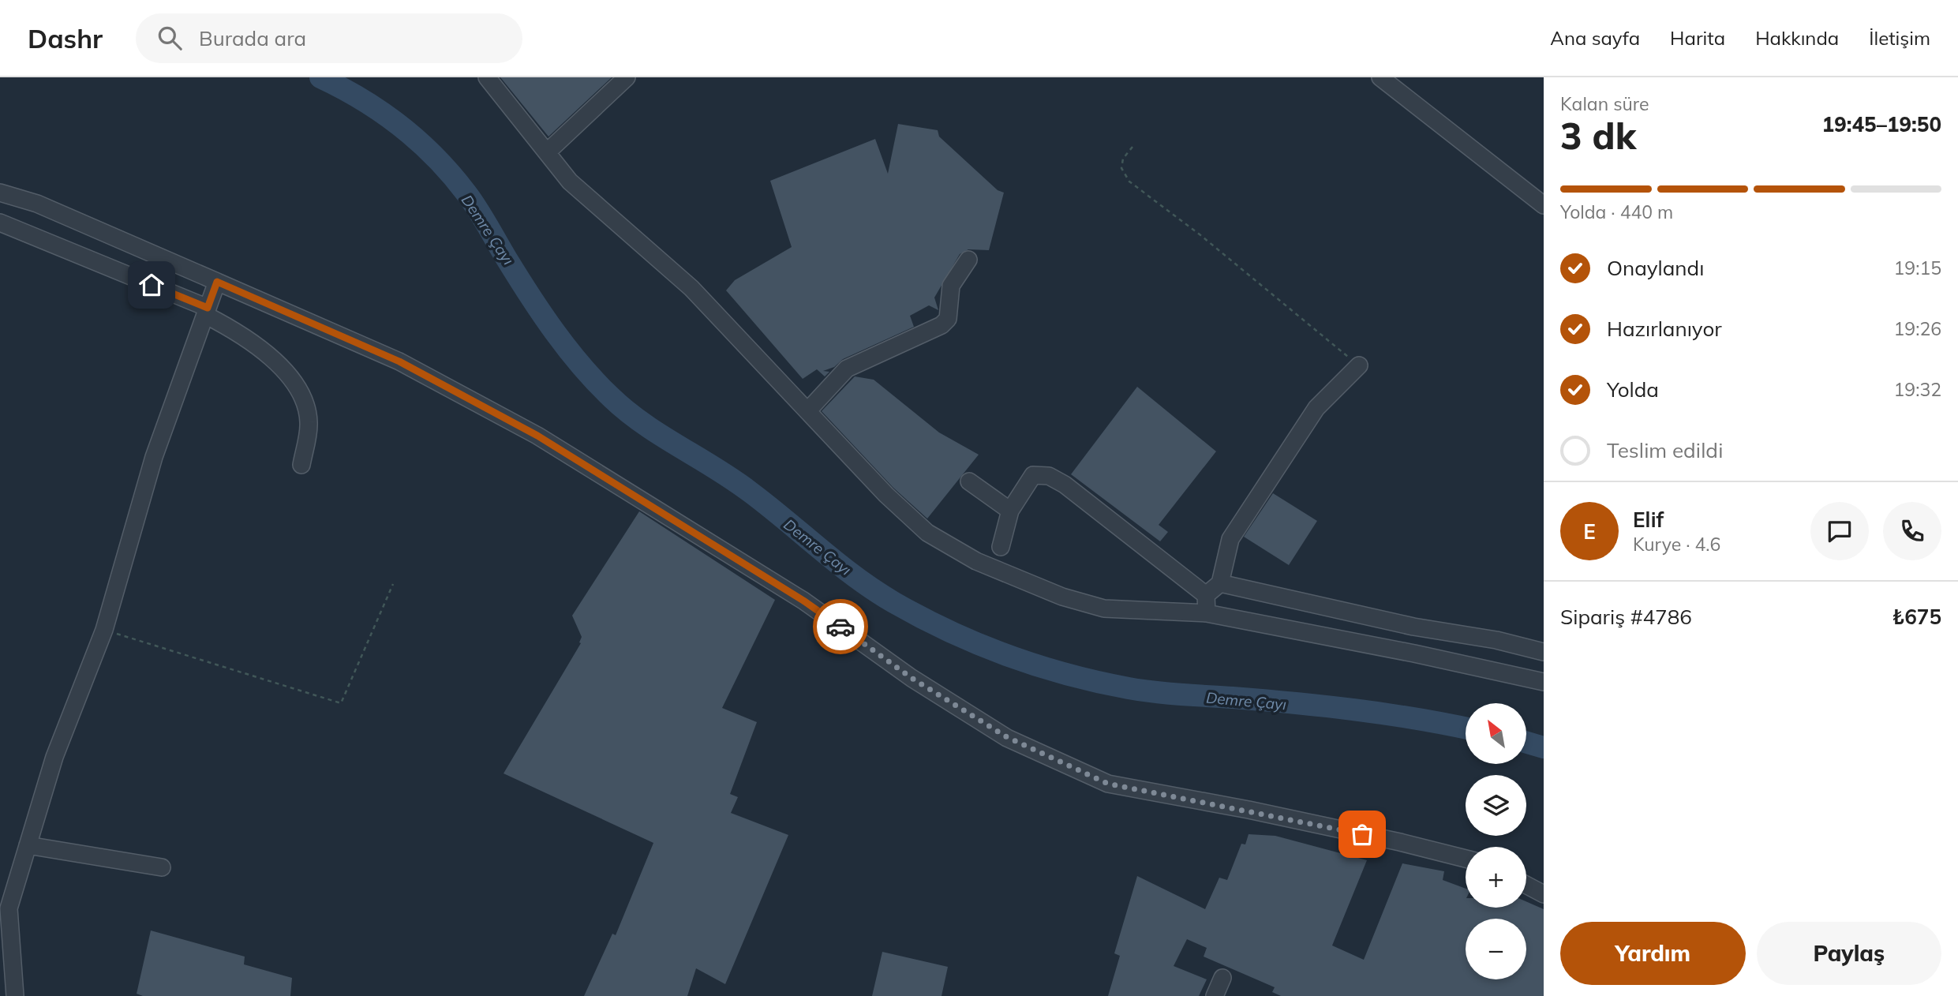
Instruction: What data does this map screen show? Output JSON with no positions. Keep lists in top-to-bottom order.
{
  "water": ["Demre Çayı"],
  "north": "top left",
  "page": {
    "header": "Dashr",
    "search": "Burada ara",
    "nav": [
      "Ana sayfa",
      "Harita",
      "Hakkında",
      "İletişim"
    ],
    "heading": ["3 dk", "Kalan süre", "19:45–19:50"],
    "panel": [
      "Elif",
      "Kurye · 4.6",
      "Sipariş #4786",
      "₺675"
    ],
    "bar": "Yolda · 440 m",
    "list": [
      ["Onaylandı", "19:15"],
      ["Hazırlanıyor", "19:26"],
      ["Yolda", "19:32"],
      "Teslim edildi"
    ],
    "round": "E",
    "map_buttons": ["+", "−"],
    "buttons": ["Yardım", "Paylaş"]
  }
}
